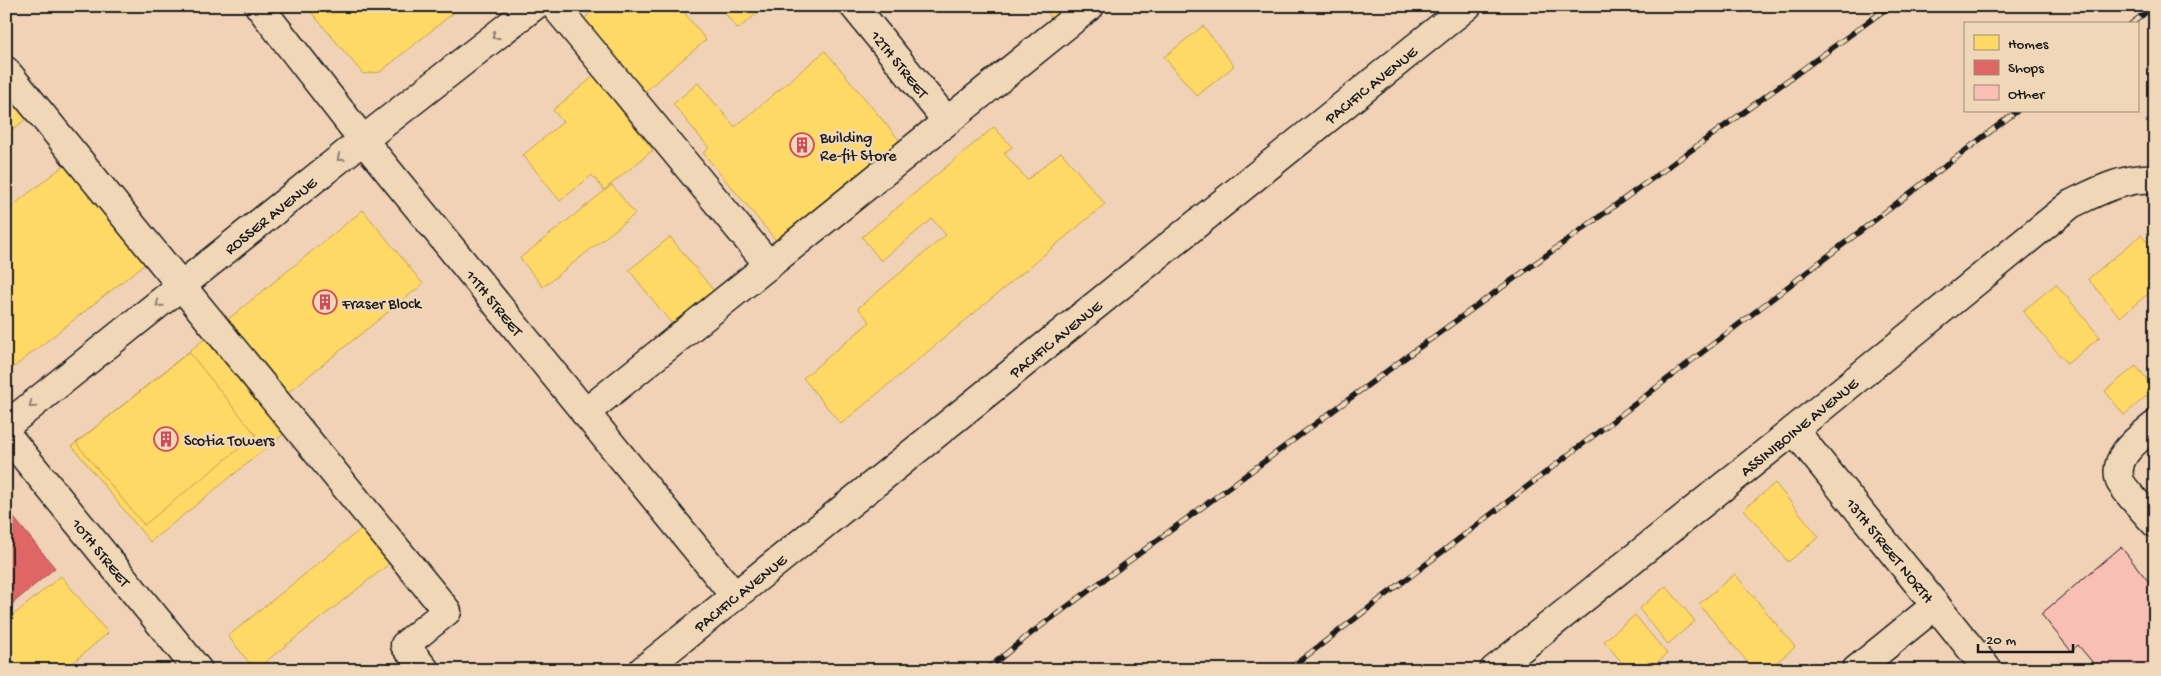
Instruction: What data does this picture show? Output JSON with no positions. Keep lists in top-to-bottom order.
{
  "streets": {
    "street": [
      "12TH STREET",
      "PACIFIC AVENUE",
      "ROSSER AVENUE",
      "11TH STREET",
      "ASSINIBOINE AVENUE",
      "13TH STREET NORTH",
      "10TH STREET"
    ]
  },
  "crossings": [
    ["PACIFIC AVENUE", "11TH STREET"],
    ["ROSSER AVENUE", "11TH STREET"],
    ["ASSINIBOINE AVENUE", "13TH STREET NORTH"]
  ],
  "one_way": ["ROSSER AVENUE"],
  "places": {
    "building": ["Building Re-fit Store", "Fraser Block", "Scotia Towers"]
  },
  "legend": ["Homes", "Shops", "Other"],
  "scale_bar": "20 m"
}
